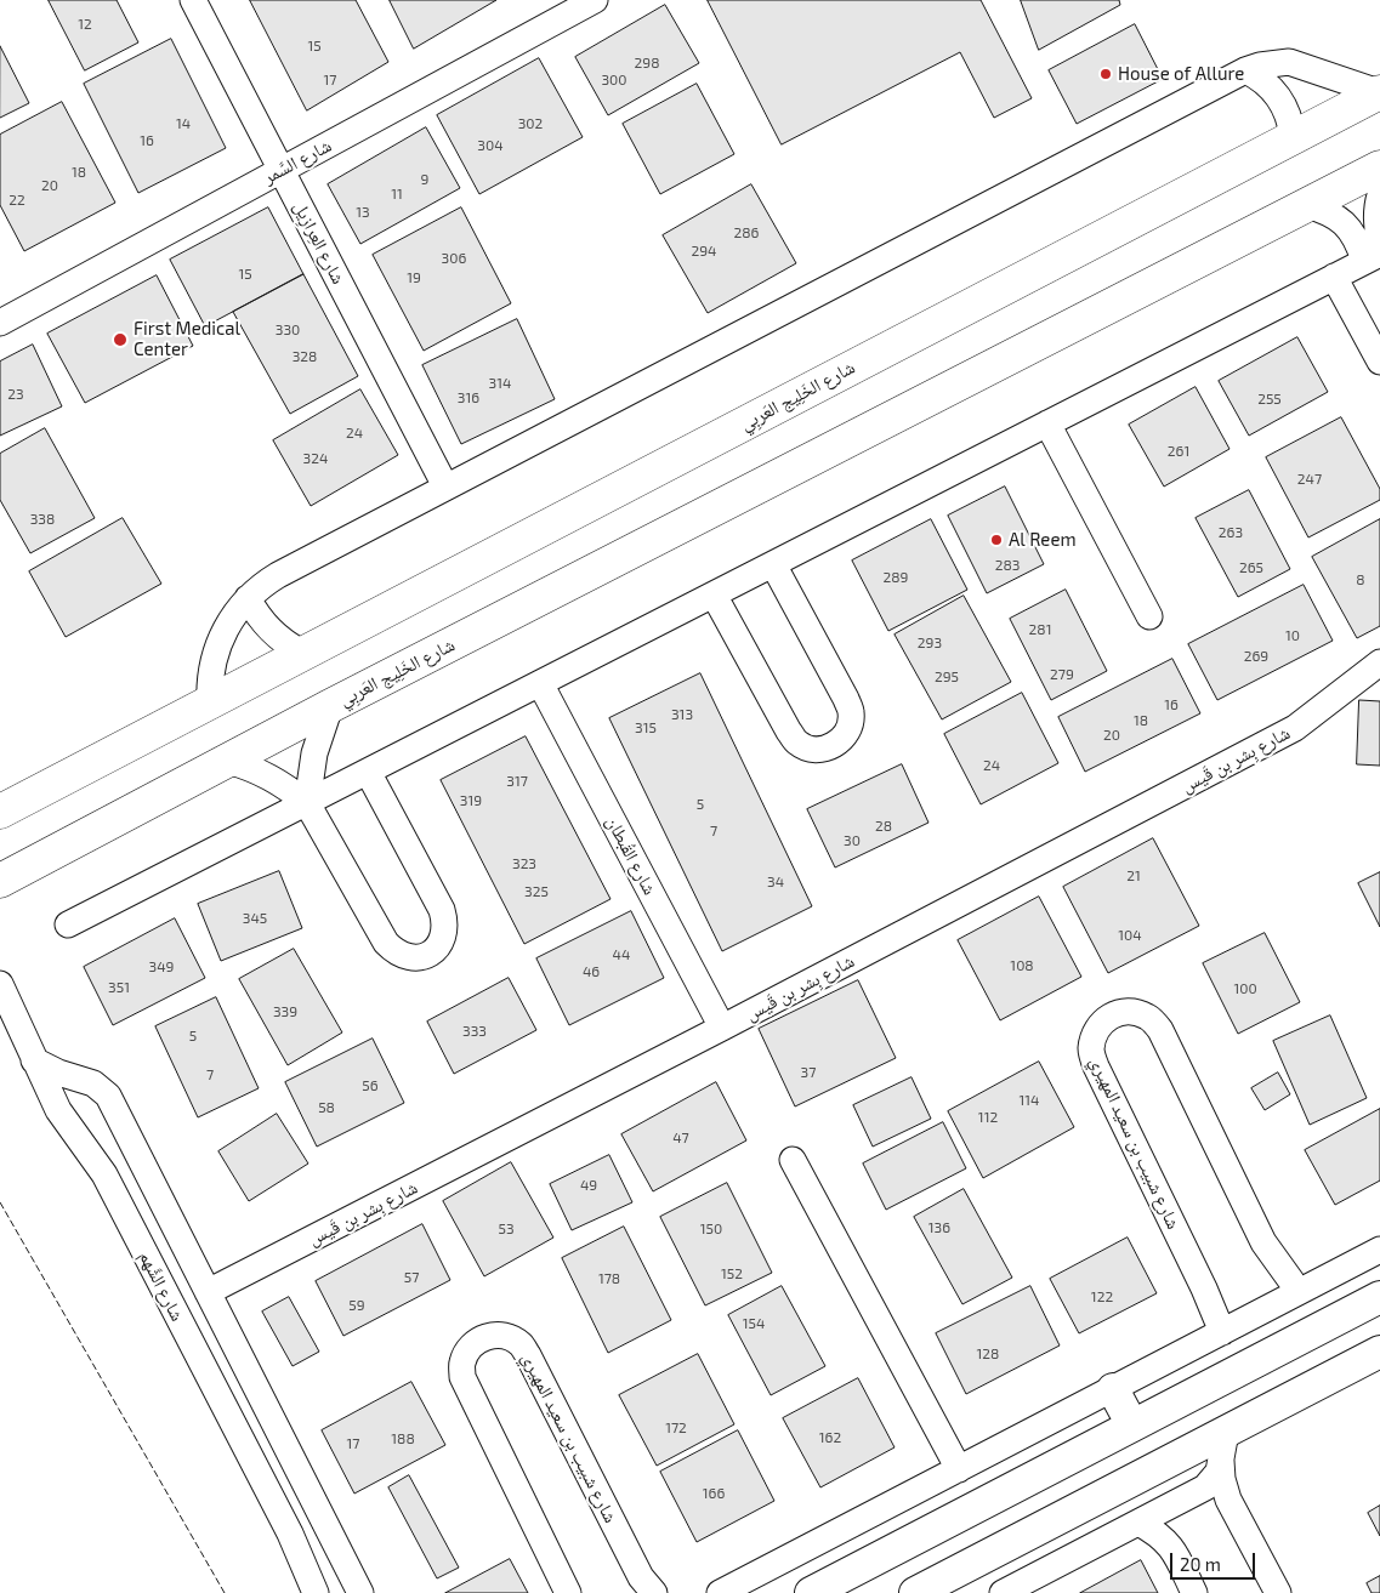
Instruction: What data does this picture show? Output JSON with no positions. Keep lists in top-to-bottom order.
{
  "streets": {
    "highway": ["شارع الخَلِيج العَربِي"],
    "street": [
      "شارع السَّمر",
      "شارع العِرازِيل",
      "شارع بِشر بن قَيس",
      "شارع القُبطان",
      "شارع شبيب بن سعيد المهيري",
      "شارع الشَّهم"
    ]
  },
  "crossings": [
    ["شارع السَّمر", "شارع العِرازِيل"],
    ["شارع بِشر بن قَيس", "شارع القُبطان"]
  ],
  "places": ["House of Allure", "First Medical Center", "Al Reem"],
  "house_numbers": [
    "12",
    "15",
    "298",
    "17",
    "300",
    "14",
    "302",
    "16",
    "304",
    "18",
    "9",
    "20",
    "11",
    "22",
    "13",
    "286",
    "294",
    "306",
    "15",
    "19",
    "330",
    "328",
    "314",
    "23",
    "316",
    "255",
    "24",
    "261",
    "324",
    "247",
    "338",
    "263",
    "283",
    "265",
    "289",
    "8",
    "281",
    "10",
    "293",
    "269",
    "279",
    "295",
    "16",
    "313",
    "18",
    "315",
    "20",
    "24",
    "317",
    "319",
    "5",
    "28",
    "7",
    "30",
    "323",
    "21",
    "34",
    "325",
    "345",
    "104",
    "44",
    "108",
    "349",
    "46",
    "351",
    "100",
    "339",
    "333",
    "5",
    "37",
    "7",
    "56",
    "114",
    "58",
    "112",
    "47",
    "49",
    "136",
    "53",
    "150",
    "152",
    "57",
    "178",
    "122",
    "59",
    "154",
    "128",
    "172",
    "162",
    "188",
    "17",
    "166"
  ],
  "scale_bar": "20 m"
}
